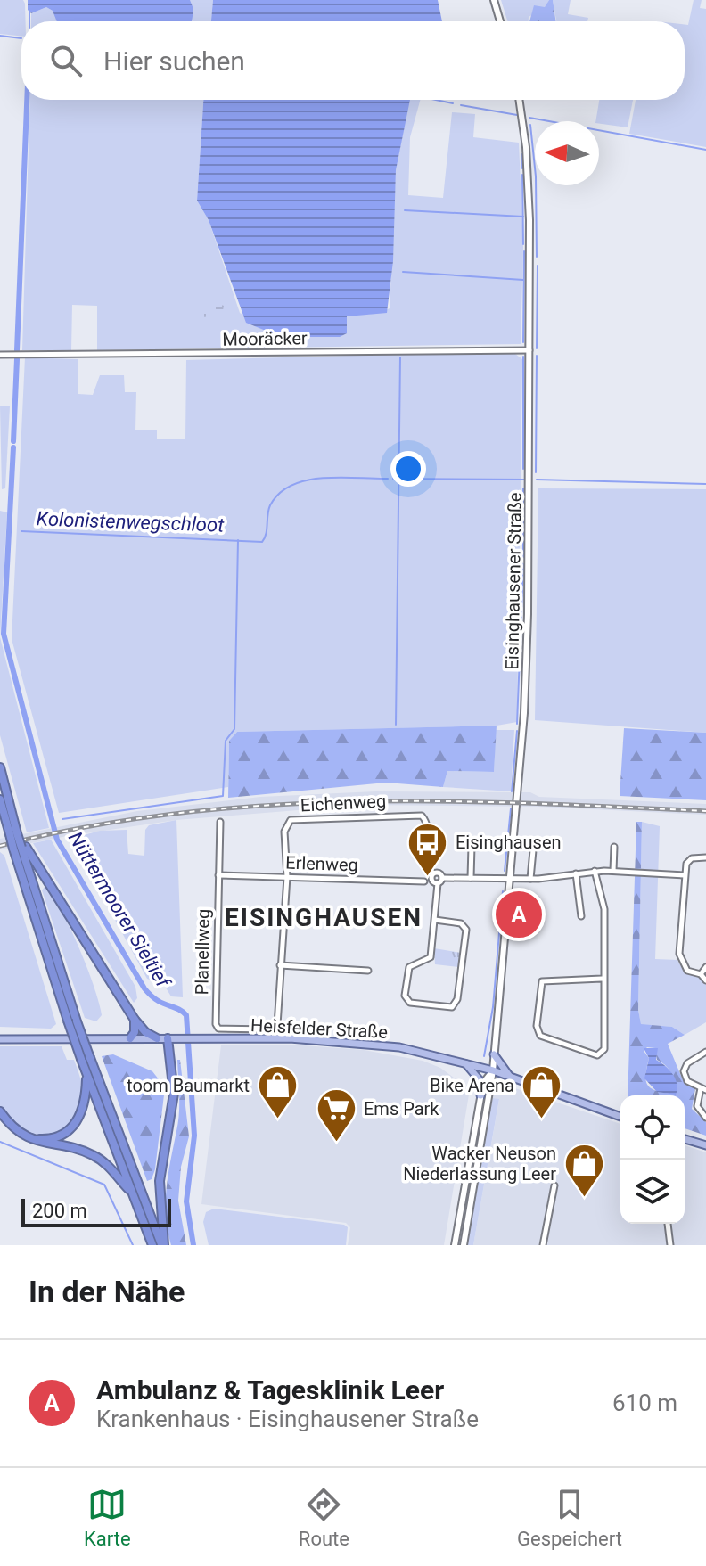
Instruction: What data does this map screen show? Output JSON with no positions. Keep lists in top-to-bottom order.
{
  "streets": {
    "main road": ["Heisfelder Straße"],
    "street": [
      "Mooräcker",
      "Eisinghausener Straße",
      "Eichenweg",
      "Erlenweg",
      "Planellweg"
    ]
  },
  "crossings": [
    ["Mooräcker", "Eisinghausener Straße"],
    ["Eisinghausener Straße", "Heisfelder Straße"],
    ["Eichenweg", "Erlenweg"],
    ["Eichenweg", "Planellweg"],
    ["Erlenweg", "Planellweg"]
  ],
  "districts": ["EISINGHAUSEN"],
  "water": ["Kolonistenwegschloot", "Nüttermoorer Sieltief"],
  "places": {
    "bus stop": ["Eisinghausen"],
    "shop": ["toom Baumarkt", "Bike Arena", "Wacker Neuson Niederlassung Leer"],
    "supermarket": ["Ems Park"]
  },
  "scale_bar": "200 m",
  "north": "left",
  "page": {
    "search": "Hier suchen",
    "pins": "A",
    "scale": "200 m",
    "heading": "In der Nähe",
    "list": [
      {
        "mark": "A",
        "name": "Ambulanz & Tagesklinik Leer",
        "note": "Krankenhaus · Eisinghausener Straße",
        "value": "610 m"
      }
    ],
    "nav": ["Karte", "Route", "Gespeichert"]
  }
}
